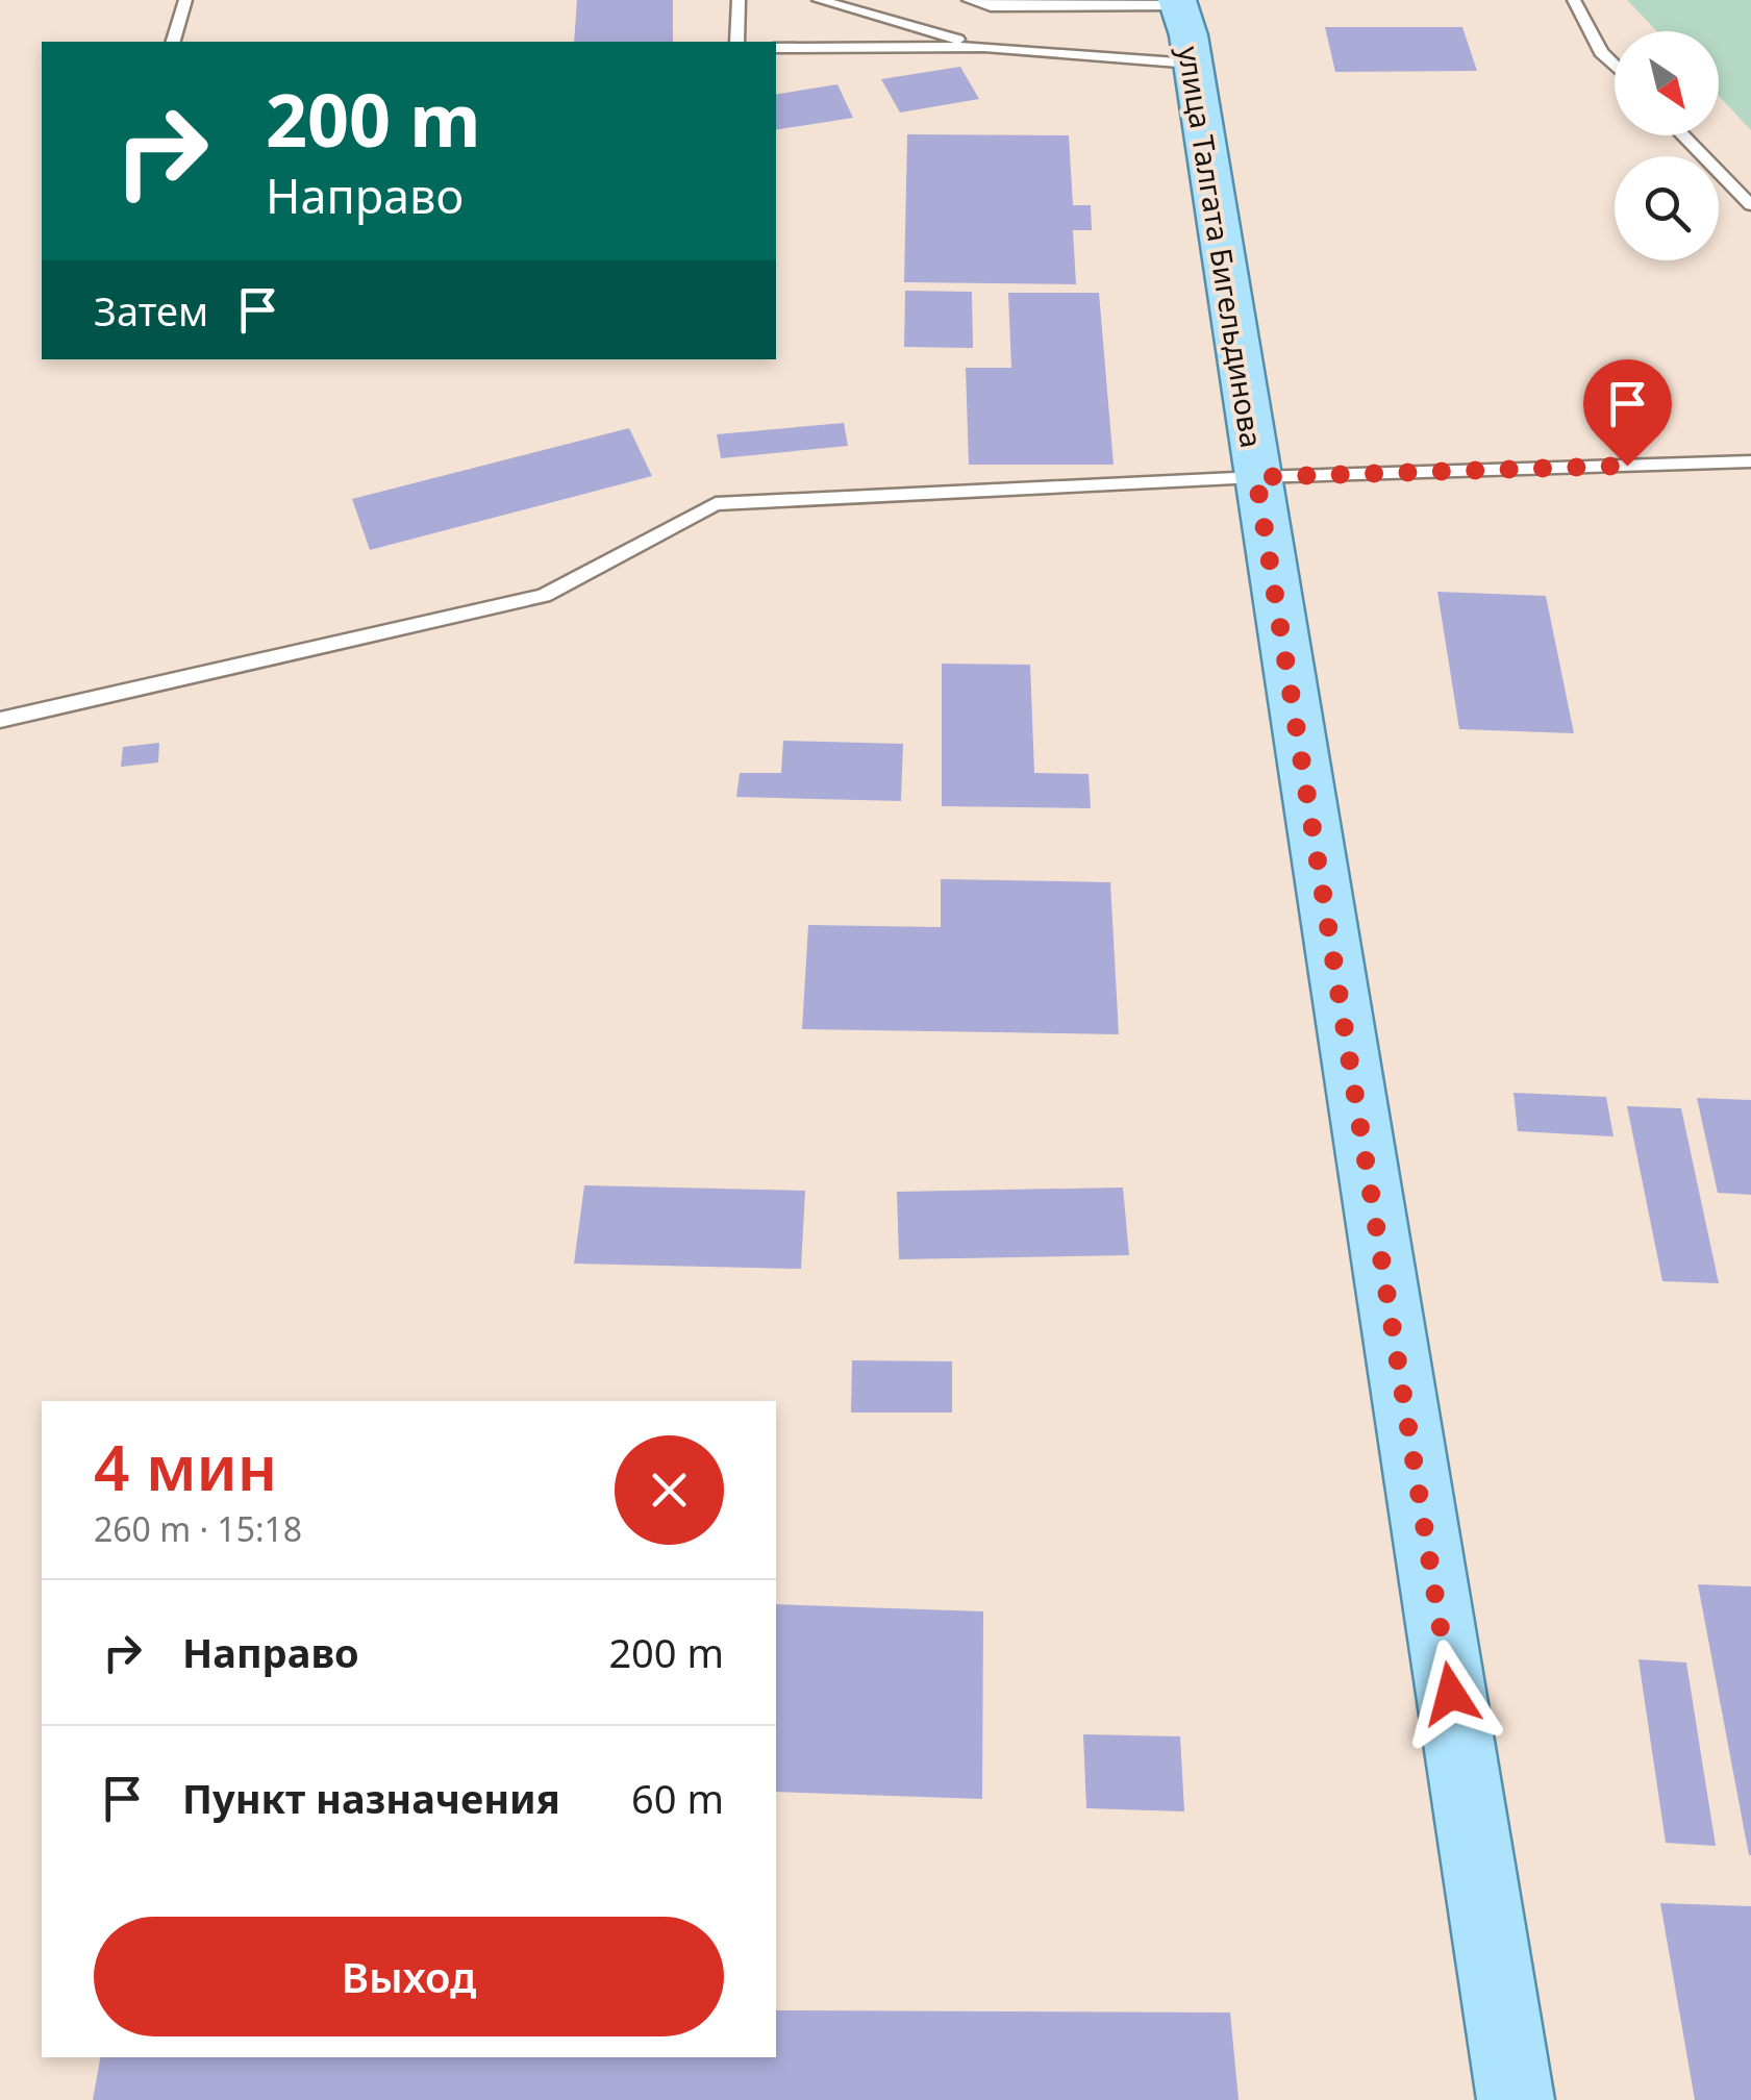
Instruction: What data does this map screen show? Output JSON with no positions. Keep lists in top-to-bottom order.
{
  "streets": {
    "main road": ["улица Талгата Бигельдинова"]
  },
  "north": "bottom right",
  "page": {
    "turn": ["200 m", "Направо"],
    "then": "Затем",
    "heading": ["4 мин", "260 m · 15:18"],
    "list": [
      {
        "name": "Направо",
        "value": "200 m"
      },
      {
        "name": "Пункт назначения",
        "value": "60 m"
      }
    ],
    "buttons": "Выход"
  }
}
